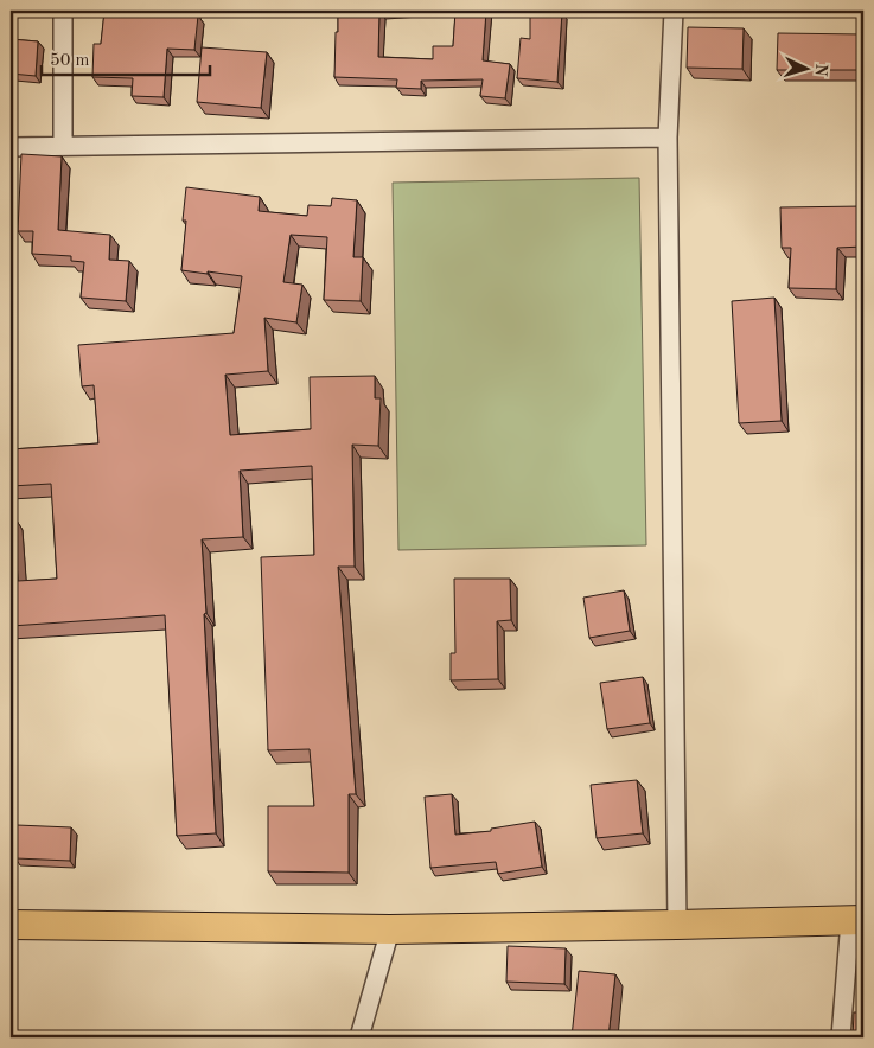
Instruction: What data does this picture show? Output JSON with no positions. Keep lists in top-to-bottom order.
{
  "scale_bar": "50 m",
  "north": "right"
}
